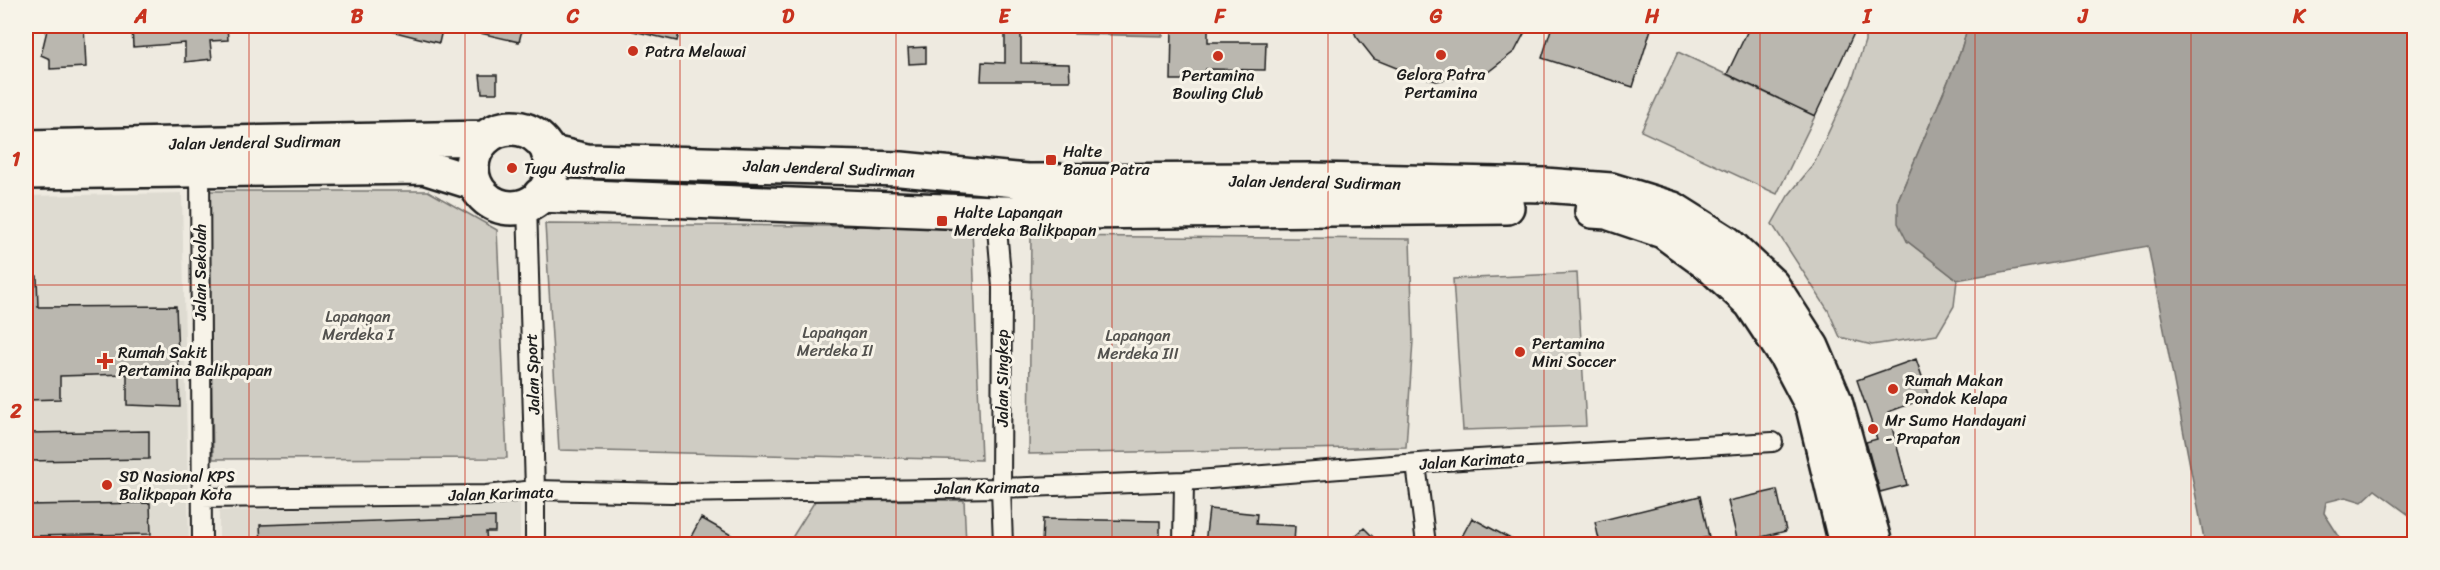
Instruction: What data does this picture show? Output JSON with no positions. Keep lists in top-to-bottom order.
{
  "streets": {
    "highway": ["Jalan Jenderal Sudirman"],
    "street": [
      "Jalan Sekolah",
      "Jalan Sport",
      "Jalan Singkep",
      "Jalan Karimata"
    ]
  },
  "crossings": [
    ["Jalan Jenderal Sudirman", "Jalan Sekolah"],
    ["Jalan Jenderal Sudirman", "Jalan Sport"],
    ["Jalan Jenderal Sudirman", "Jalan Singkep"],
    ["Jalan Sekolah", "Jalan Karimata"],
    ["Jalan Sport", "Jalan Karimata"],
    ["Jalan Singkep", "Jalan Karimata"]
  ],
  "parks": ["Lapangan Merdeka I", "Lapangan Merdeka II", "Lapangan Merdeka III"],
  "places": {
    "other": [
      "Patra Melawai",
      "Gelora Patra Pertamina",
      "Pertamina Bowling Club",
      "Tugu Australia",
      "Pertamina Mini Soccer",
      "Rumah Makan Pondok Kelapa",
      "Mr Sumo Handayani - Prapatan",
      "SD Nasional KPS Balikpapan Kota"
    ],
    "transit": ["Halte Banua Patra", "Halte Lapangan Merdeka Balikpapan"],
    "health": ["Rumah Sakit Pertamina Balikpapan"]
  },
  "grid": {
    "columns": [
      "A",
      "B",
      "C",
      "D",
      "E",
      "F",
      "G",
      "H",
      "I",
      "J",
      "K"
    ],
    "rows": ["1", "2"]
  }
}
